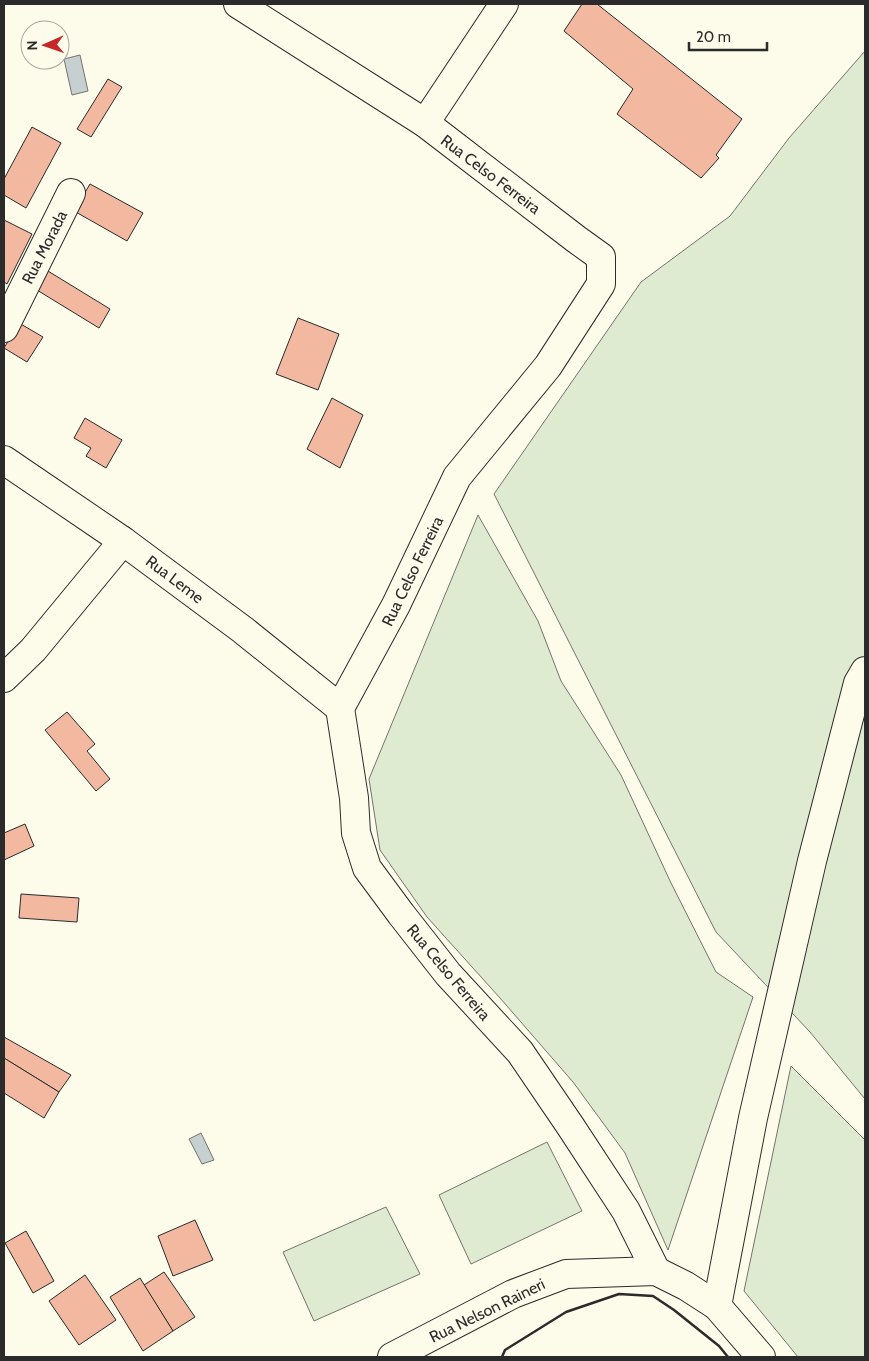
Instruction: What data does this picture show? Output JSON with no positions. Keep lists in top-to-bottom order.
{
  "streets": {
    "street": [
      "Rua Celso Ferreira",
      "Rua Morada",
      "Rua Leme",
      "Rua Nelson Raineri"
    ]
  },
  "crossings": [
    ["Rua Celso Ferreira", "Rua Leme"],
    ["Rua Celso Ferreira", "Rua Nelson Raineri"]
  ],
  "scale_bar": "20 m",
  "north": "left"
}
